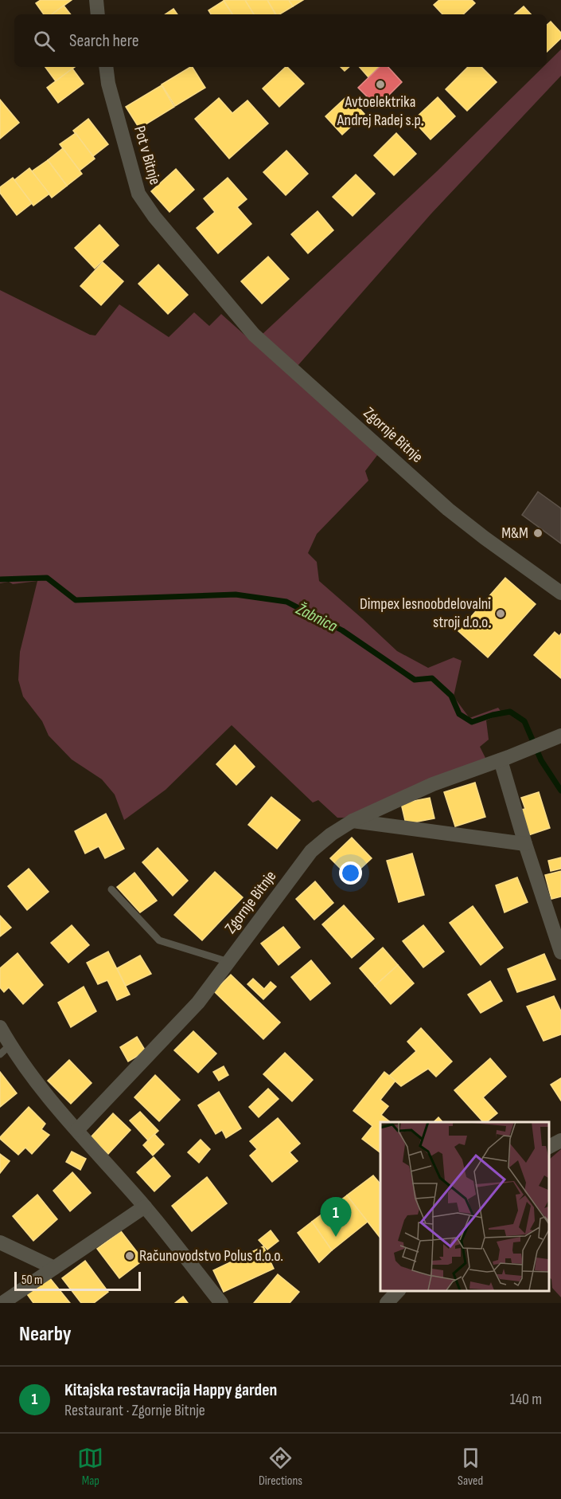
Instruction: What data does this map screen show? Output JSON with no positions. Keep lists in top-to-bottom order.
{
  "streets": {
    "street": ["Pot v Bitnje", "Zgornje Bitnje"]
  },
  "crossings": [
    ["Pot v Bitnje", "Zgornje Bitnje"]
  ],
  "water": ["Žabnica"],
  "places": [
    "Avtoelektrika Andrej Radej s.p.",
    "M&M",
    "Dimpex lesnoobdelovalni stroji d.o.o.",
    "Računovodstvo Polus d.o.o."
  ],
  "scale_bar": "50 m",
  "page": {
    "search": "Search here",
    "pins": "1",
    "scale": "50 m",
    "heading": "Nearby",
    "list": [
      {
        "mark": "1",
        "name": "Kitajska restavracija Happy garden",
        "note": "Restaurant · Zgornje Bitnje",
        "value": "140 m"
      }
    ],
    "nav": ["Map", "Directions", "Saved"]
  }
}
